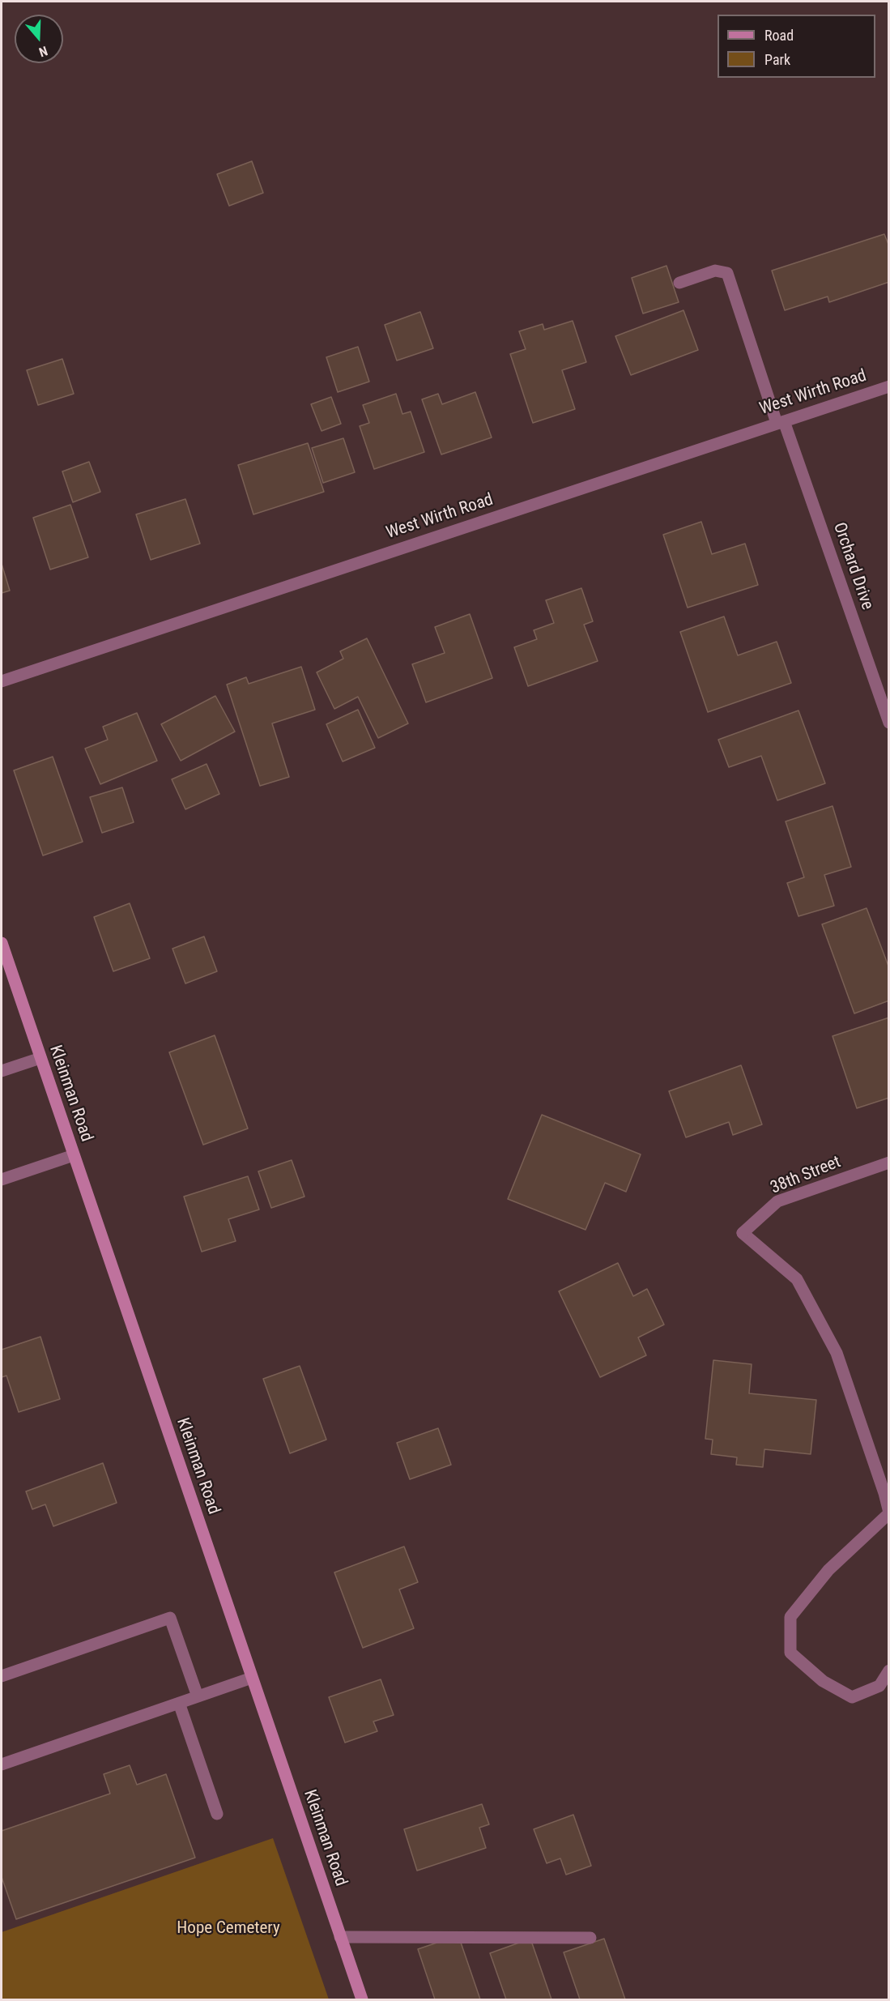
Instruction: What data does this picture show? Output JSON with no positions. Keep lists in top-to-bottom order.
{
  "streets": {
    "street": [
      "West Wirth Road",
      "Orchard Drive",
      "Kleinman Road",
      "38th Street"
    ]
  },
  "crossings": [
    ["West Wirth Road", "Orchard Drive"]
  ],
  "parks": ["Hope Cemetery"],
  "legend": ["Road", "Park"],
  "north": "bottom"
}
